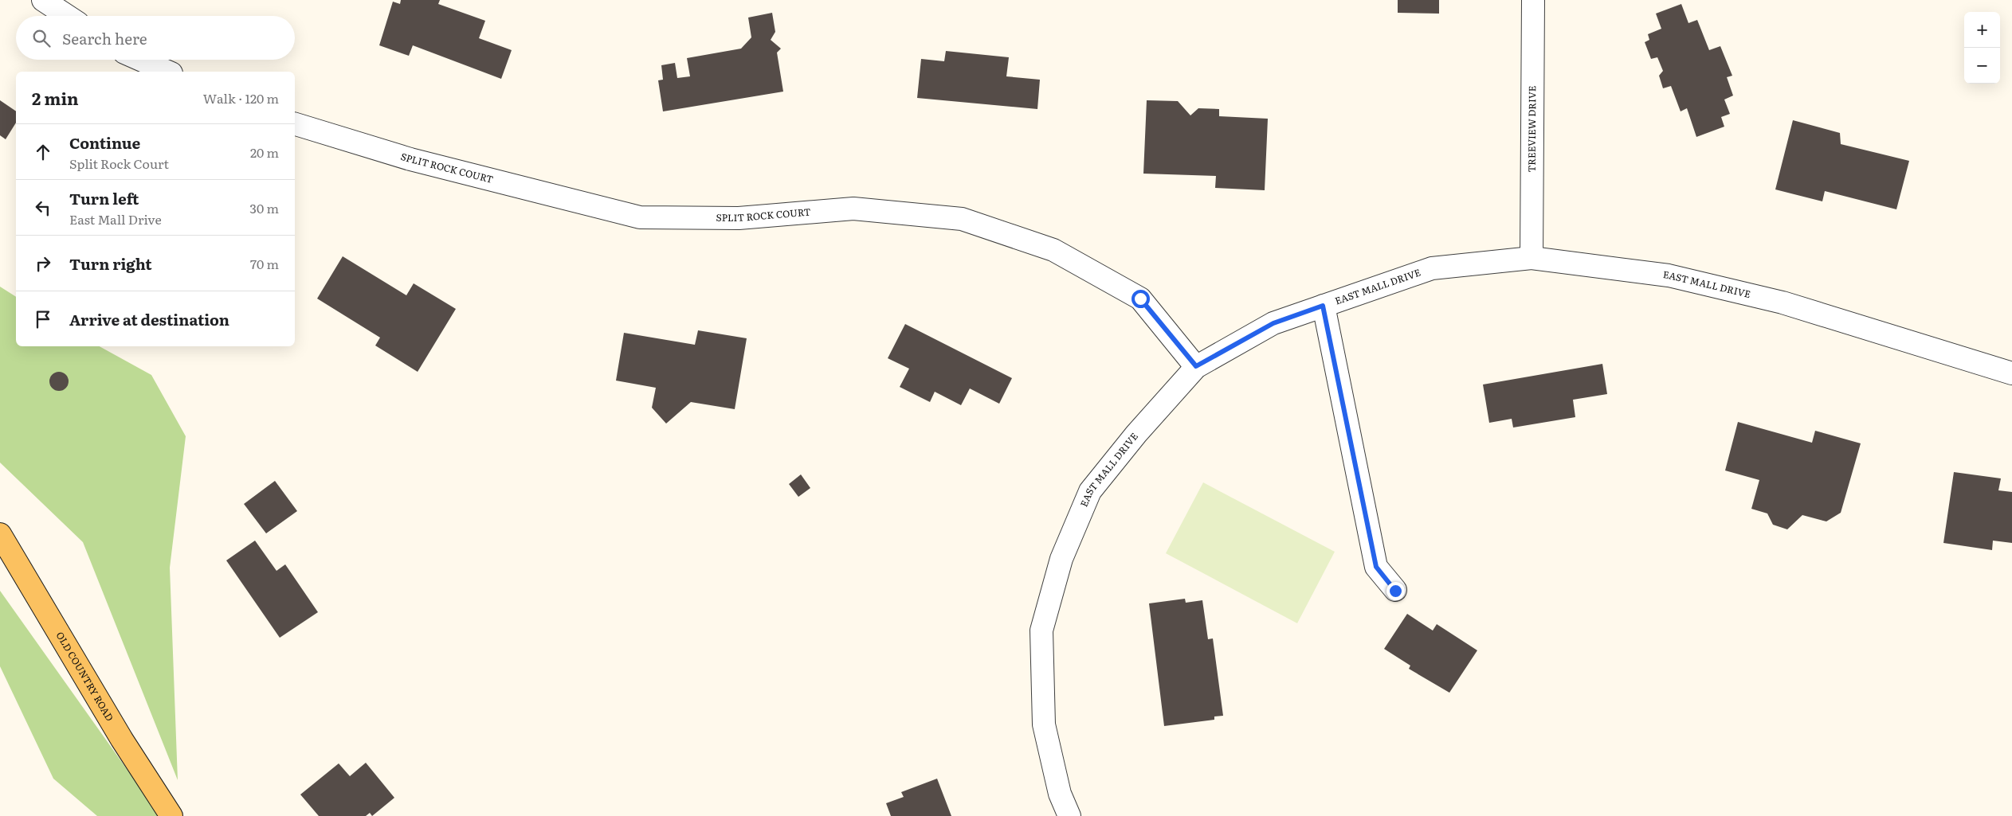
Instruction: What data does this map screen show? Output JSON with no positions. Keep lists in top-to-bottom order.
{
  "streets": {
    "main road": ["OLD COUNTRY ROAD"],
    "street": ["TREEVIEW DRIVE", "SPLIT ROCK COURT", "EAST MALL DRIVE"]
  },
  "crossings": [
    ["TREEVIEW DRIVE", "EAST MALL DRIVE"],
    ["SPLIT ROCK COURT", "EAST MALL DRIVE"]
  ],
  "page": {
    "map_buttons": ["+", "−"],
    "search": "Search here",
    "heading": ["2 min", "Walk · 120 m"],
    "list": [
      ["Continue", "Split Rock Court", "20 m"],
      ["Turn left", "East Mall Drive", "30 m"],
      ["Turn right", "70 m"],
      "Arrive at destination"
    ]
  }
}
